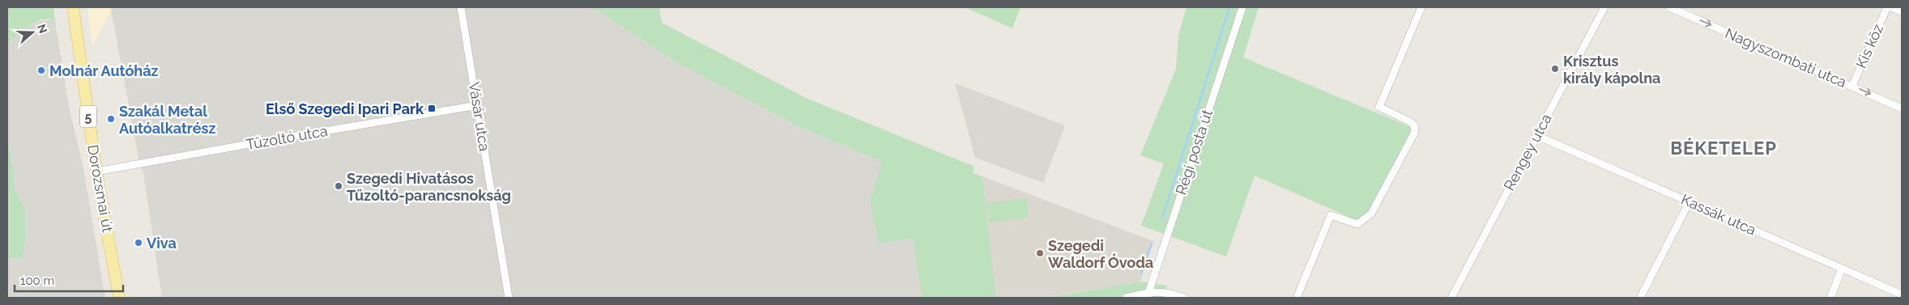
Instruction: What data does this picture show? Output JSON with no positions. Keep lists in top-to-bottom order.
{
  "streets": {
    "main road": ["5", "Dorozsmai út"],
    "street": [
      "Kis köz",
      "Nagyszombati utca",
      "Vásár utca",
      "Tűzoltó utca",
      "Régi posta út",
      "Rengey utca",
      "Kassák utca"
    ]
  },
  "crossings": [
    ["Kis köz", "Nagyszombati utca"],
    ["Vásár utca", "Tűzoltó utca"],
    ["Tűzoltó utca", "Dorozsmai út"],
    ["Rengey utca", "Kassák utca"]
  ],
  "one_way": ["Nagyszombati utca"],
  "districts": ["BÉKETELEP"],
  "places": {
    "other": [
      "Krisztus király kápolna",
      "Molnár Autóház",
      "Szakál Metal Autóalkatrész",
      "Szegedi Hivatásos Tűzoltó-parancsnokság",
      "Viva",
      "Szegedi Waldorf Óvoda"
    ],
    "transit": ["Első Szegedi Ipari Park"]
  },
  "scale_bar": "100 m",
  "north": "right"
}
